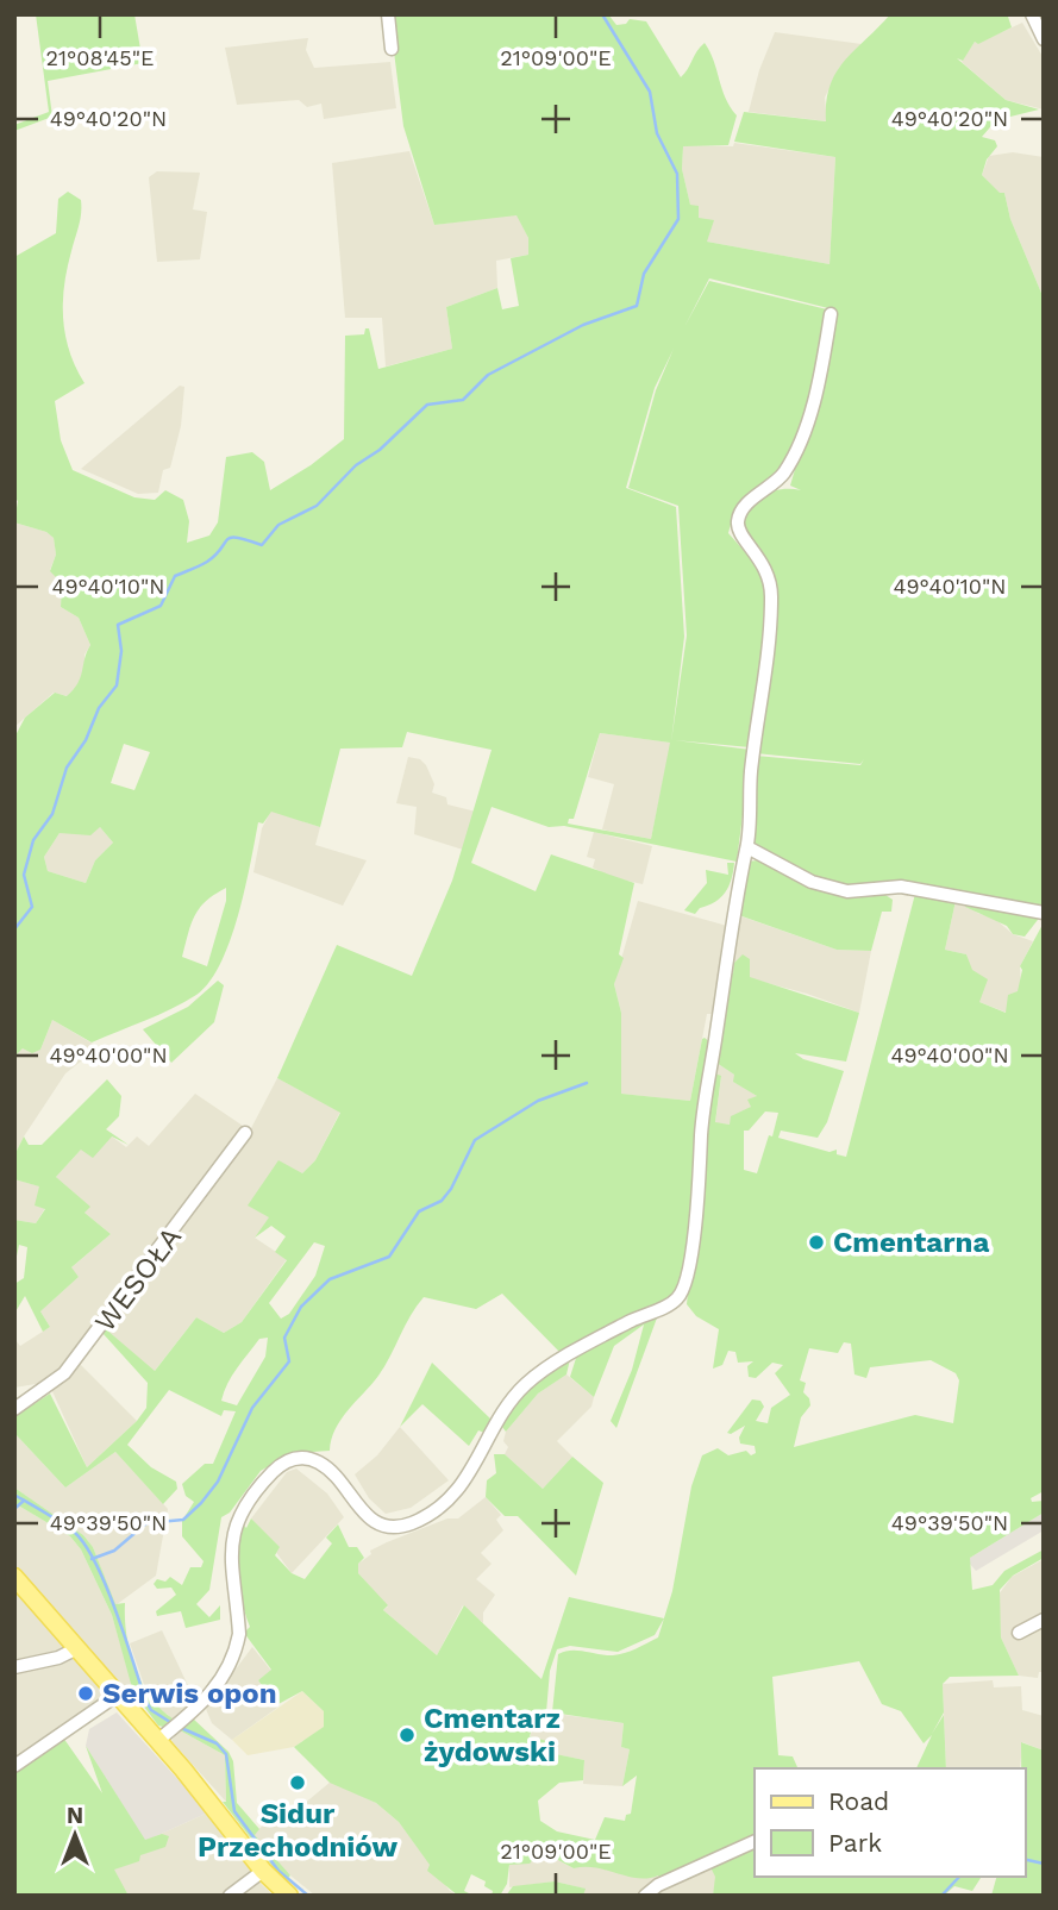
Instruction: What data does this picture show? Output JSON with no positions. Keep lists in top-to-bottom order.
{
  "streets": {
    "street": ["WESOŁA"]
  },
  "places": [
    "Cmentarna",
    "Serwis opon",
    "Cmentarz żydowski",
    "Sidur Przechodniów"
  ],
  "legend": ["Road", "Park"],
  "north": "top",
  "coordinates": [
    "21°08'45\"E",
    "21°09'00\"E",
    "49°40'20\"N",
    "49°40'10\"N",
    "49°40'00\"N",
    "49°39'50\"N"
  ]
}
